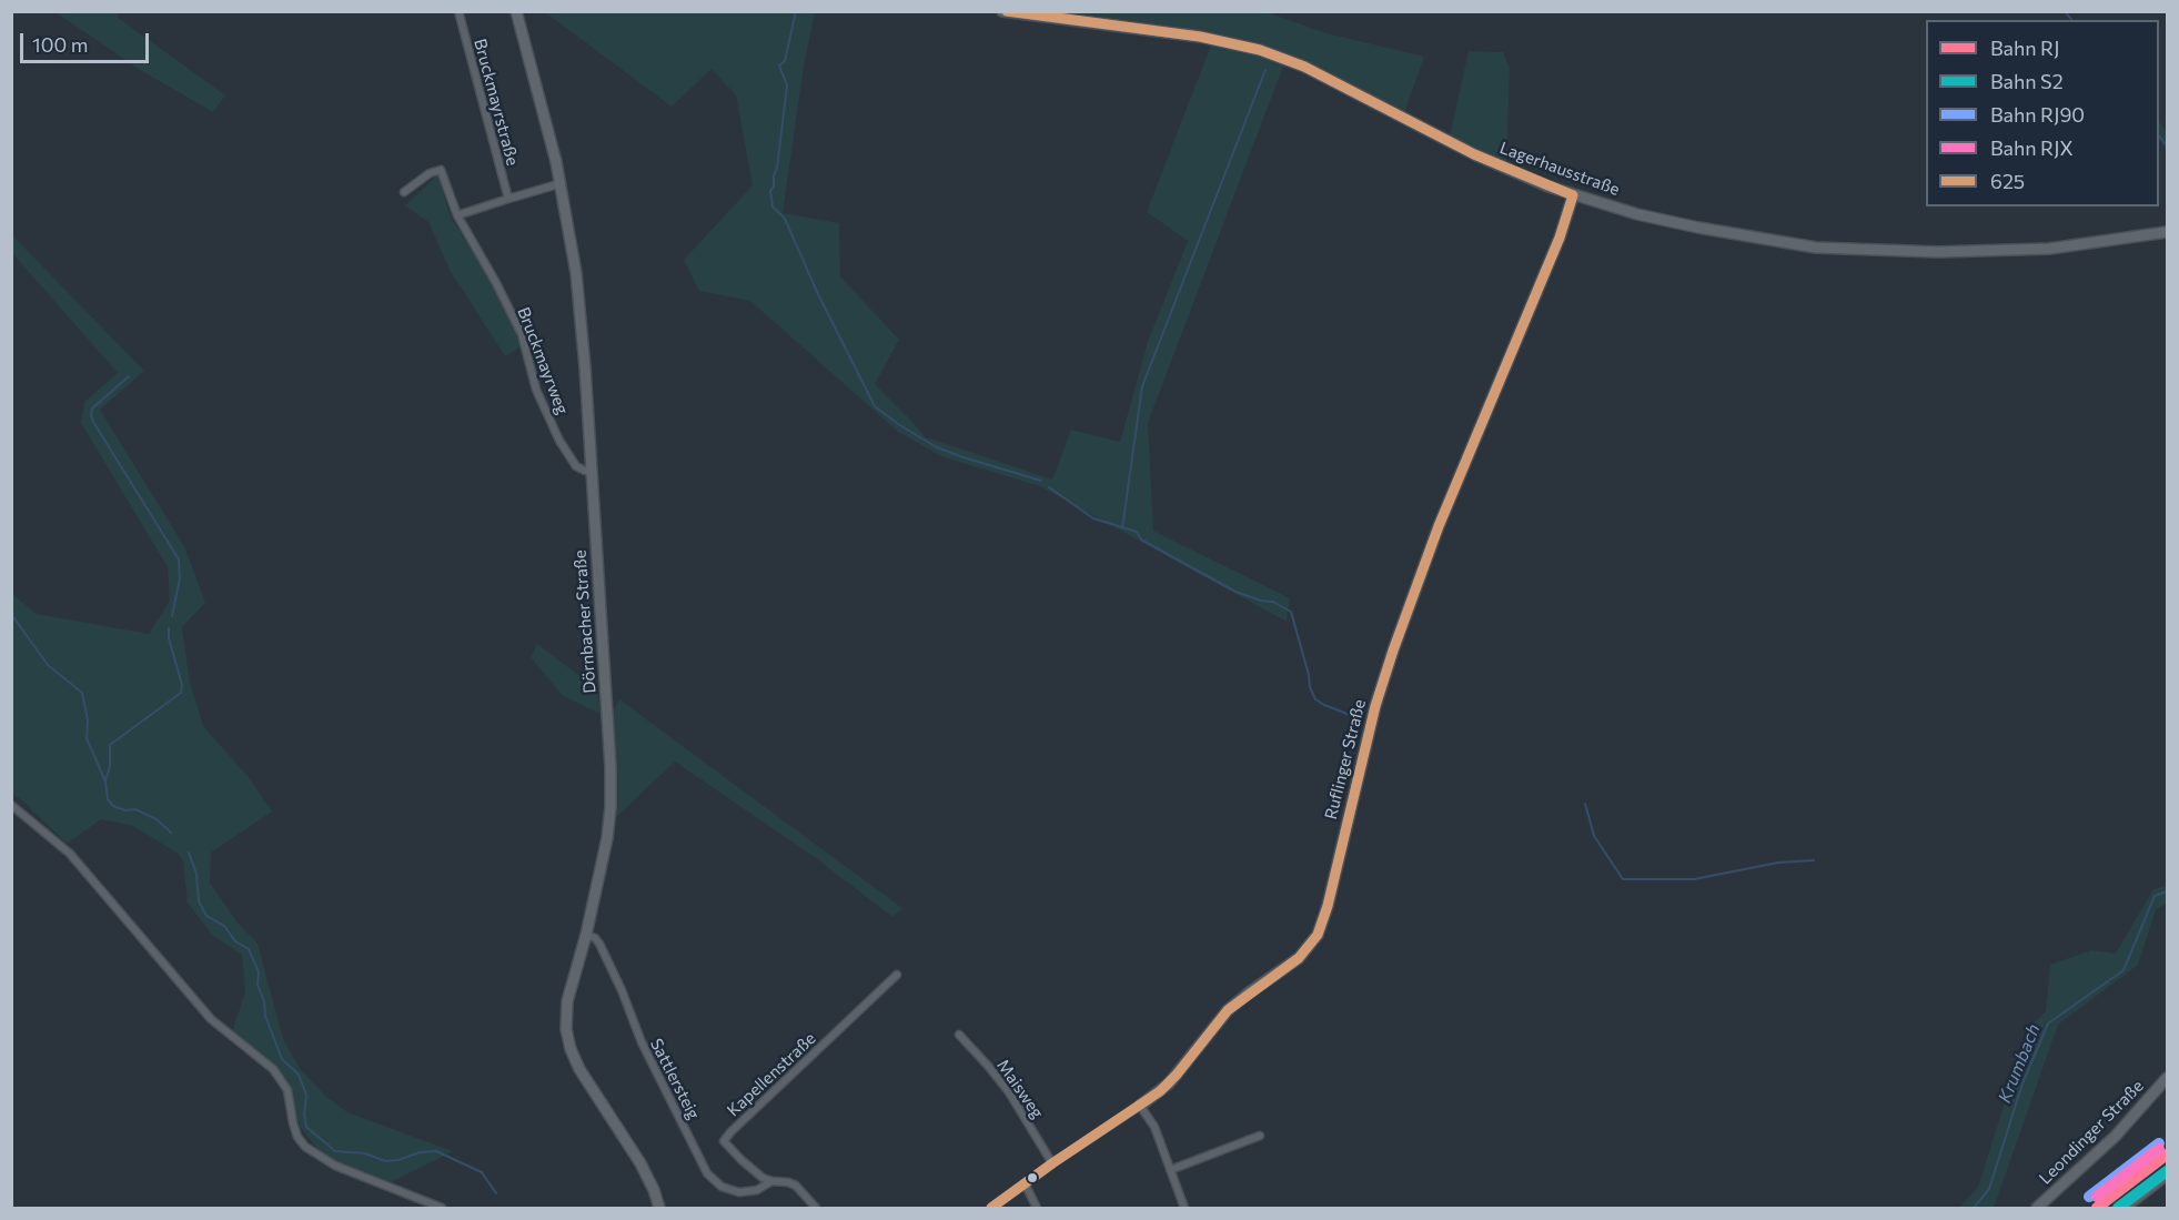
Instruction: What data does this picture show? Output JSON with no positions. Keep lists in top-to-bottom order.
{
  "streets": {
    "street": [
      "Bruckmayrstraße",
      "Lagerhausstraße",
      "Bruckmayrweg",
      "Dörnbacher Straße",
      "Ruflinger Straße",
      "Kapellenstraße",
      "Sattlersteig",
      "Maisweg",
      "Leondinger Straße"
    ]
  },
  "crossings": [
    ["Lagerhausstraße", "Ruflinger Straße"],
    ["Bruckmayrweg", "Dörnbacher Straße"],
    ["Dörnbacher Straße", "Sattlersteig"],
    ["Ruflinger Straße", "Maisweg"],
    ["Kapellenstraße", "Sattlersteig"]
  ],
  "water": ["Krumbach"],
  "lines": [
    "transit line 625",
    "rail line RJ90",
    "rail line RJX",
    "rail line RJ",
    "rail line S2"
  ],
  "legend": [
    "Bahn RJ",
    "Bahn S2",
    "Bahn RJ90",
    "Bahn RJX",
    "625"
  ],
  "scale_bar": "100 m"
}
